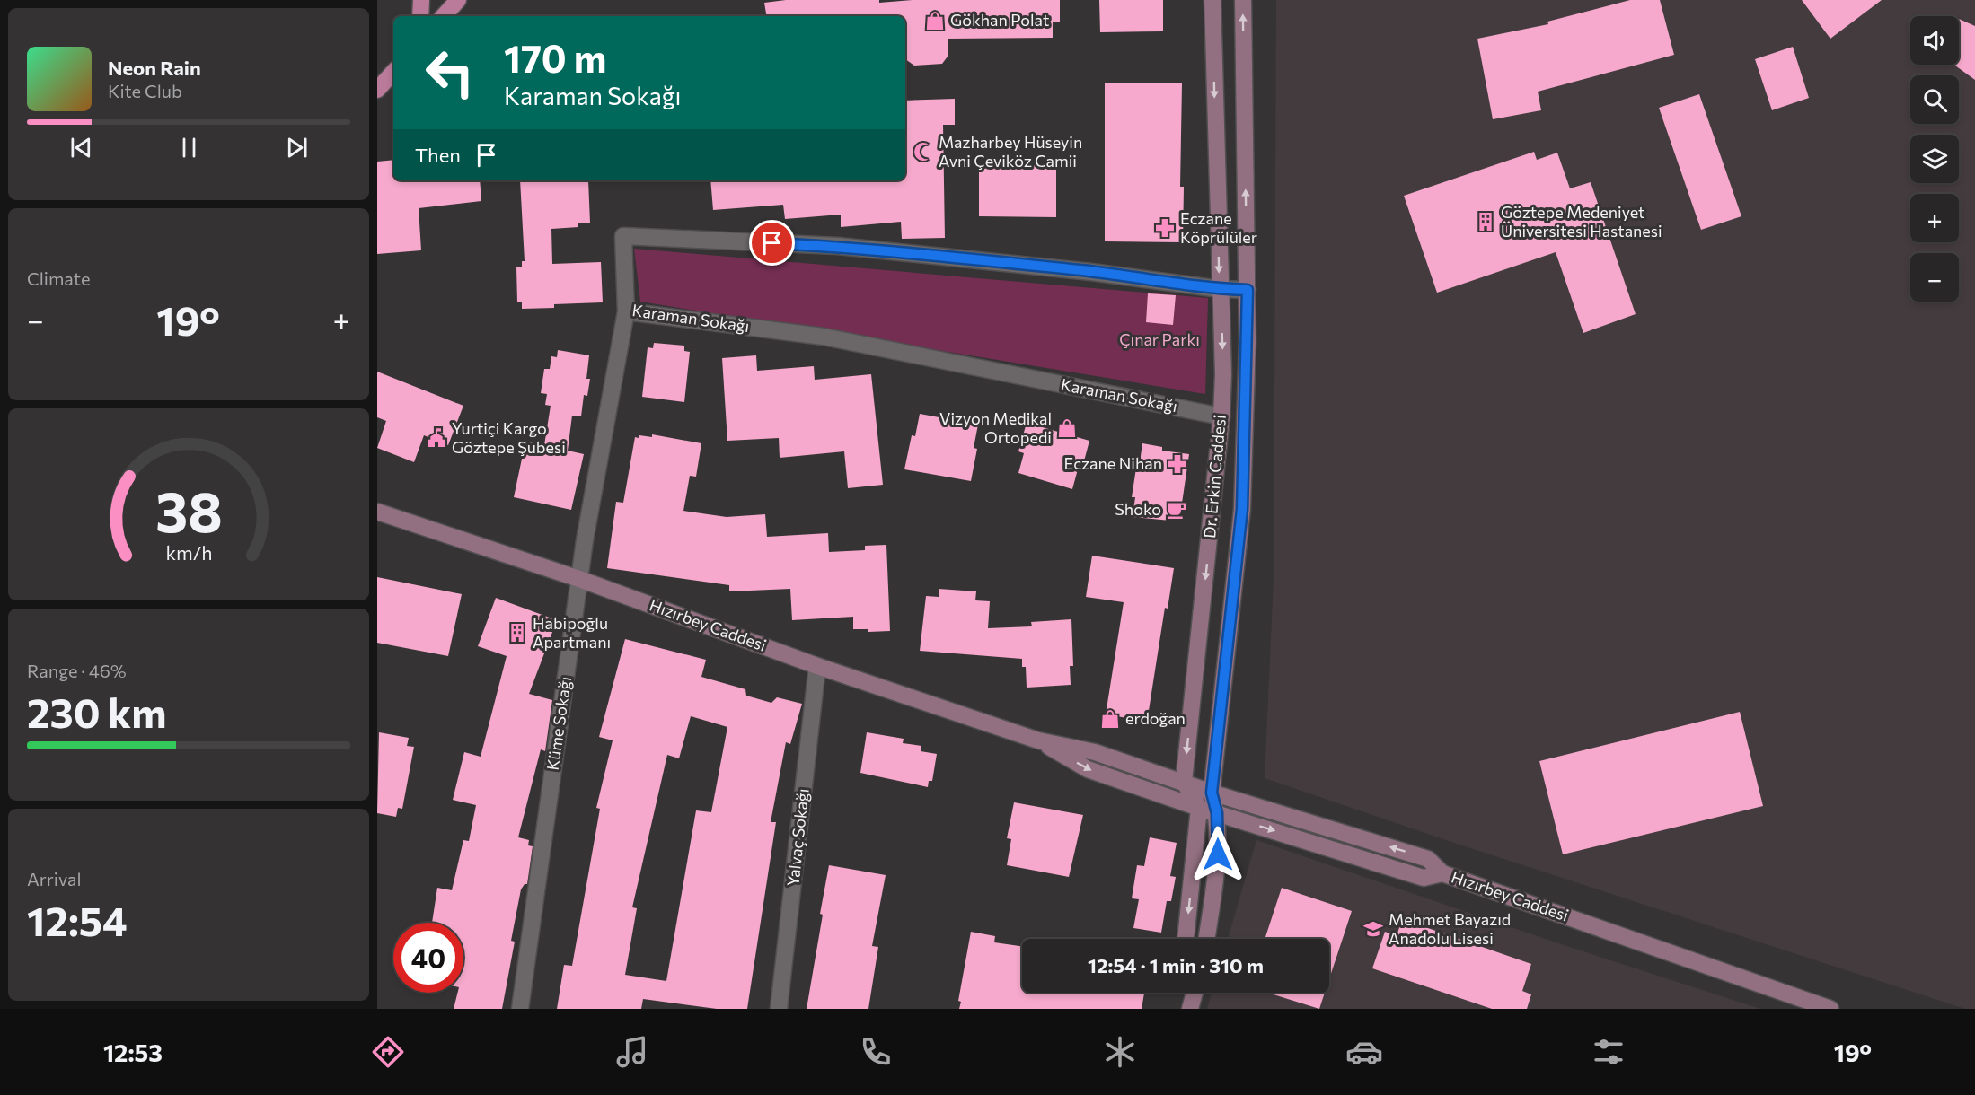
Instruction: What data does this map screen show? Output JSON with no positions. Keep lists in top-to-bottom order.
{
  "streets": {
    "street": [
      "Karaman Sokağı",
      "Dr. Erkin Caddesi",
      "Hızırbey Caddesi",
      "Küme Sokağı",
      "Yalvaç Sokağı"
    ]
  },
  "crossings": [
    ["Karaman Sokağı", "Dr. Erkin Caddesi"],
    ["Karaman Sokağı", "Küme Sokağı"],
    ["Dr. Erkin Caddesi", "Hızırbey Caddesi"],
    ["Hızırbey Caddesi", "Küme Sokağı"],
    ["Hızırbey Caddesi", "Yalvaç Sokağı"]
  ],
  "parks": ["Çınar Parkı"],
  "places": {
    "shop": ["Gökhan Polat", "Vizyon Medikal Ortopedi", "erdoğan"],
    "mosque": ["Mazharbey Hüseyin Avni Çeviköz Camii"],
    "building": ["Göztepe Medeniyet Üniversitesi Hastanesi", "Habipoğlu Apartmanı"],
    "pharmacy": ["Eczane Köprülüler", "Eczane Nihan"],
    "public building": ["Yurtiçi Kargo Göztepe Şubesi"],
    "cafe": ["Shoko"],
    "school or university": ["Mehmet Bayazıd Anadolu Lisesi"]
  },
  "page": {
    "map_buttons": ["+", "−"],
    "turn": ["170 m", "Karaman Sokağı"],
    "song": ["Neon Rain", "Kite Club"],
    "then": "Then",
    "tile": [
      "Climate",
      ["Range · 46%", "230 km"],
      ["Arrival", "12:54"]
    ],
    "heat": ["−", "19°", "+"],
    "limit": "40",
    "trip": "12:54 · 1 min · 310 m",
    "tabs": ["12:53", "19°"],
    "gauge": ["38", "km/h"]
  }
}
